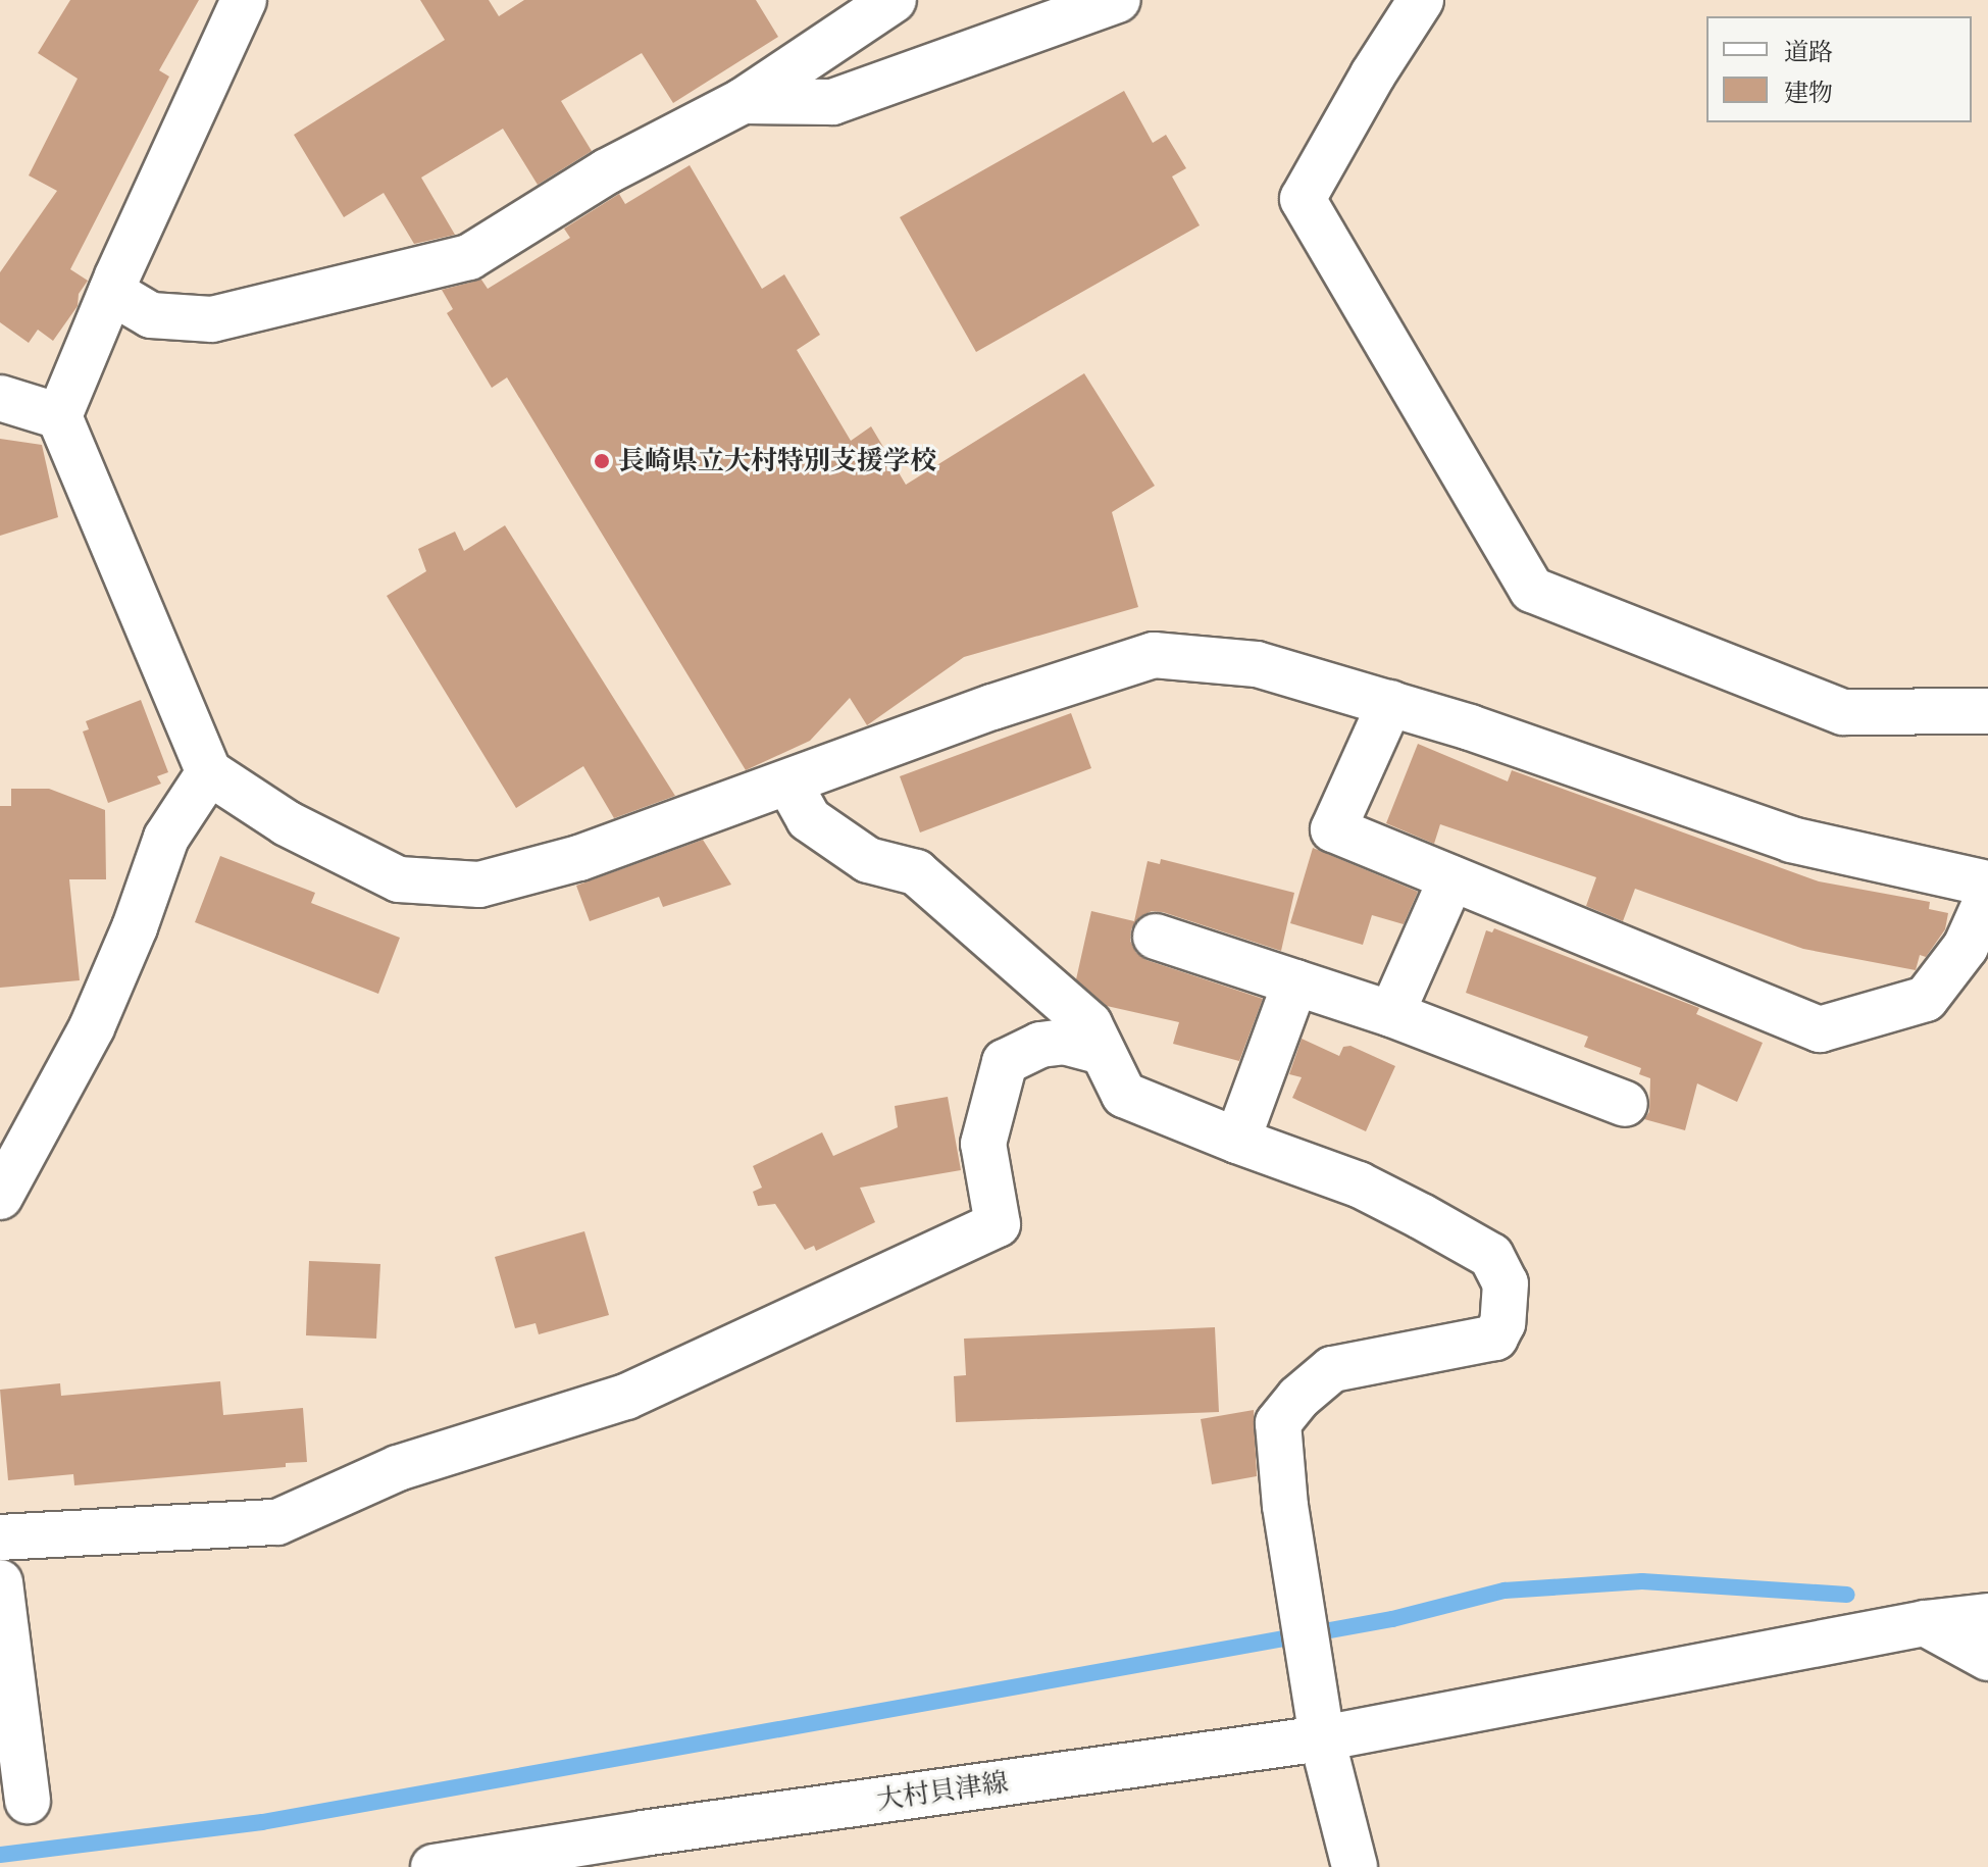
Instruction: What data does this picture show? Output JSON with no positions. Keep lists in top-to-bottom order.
{
  "streets": {
    "street": ["大村貝津線"]
  },
  "places": ["長崎県立大村特別支援学校"],
  "legend": ["道路", "建物"]
}
